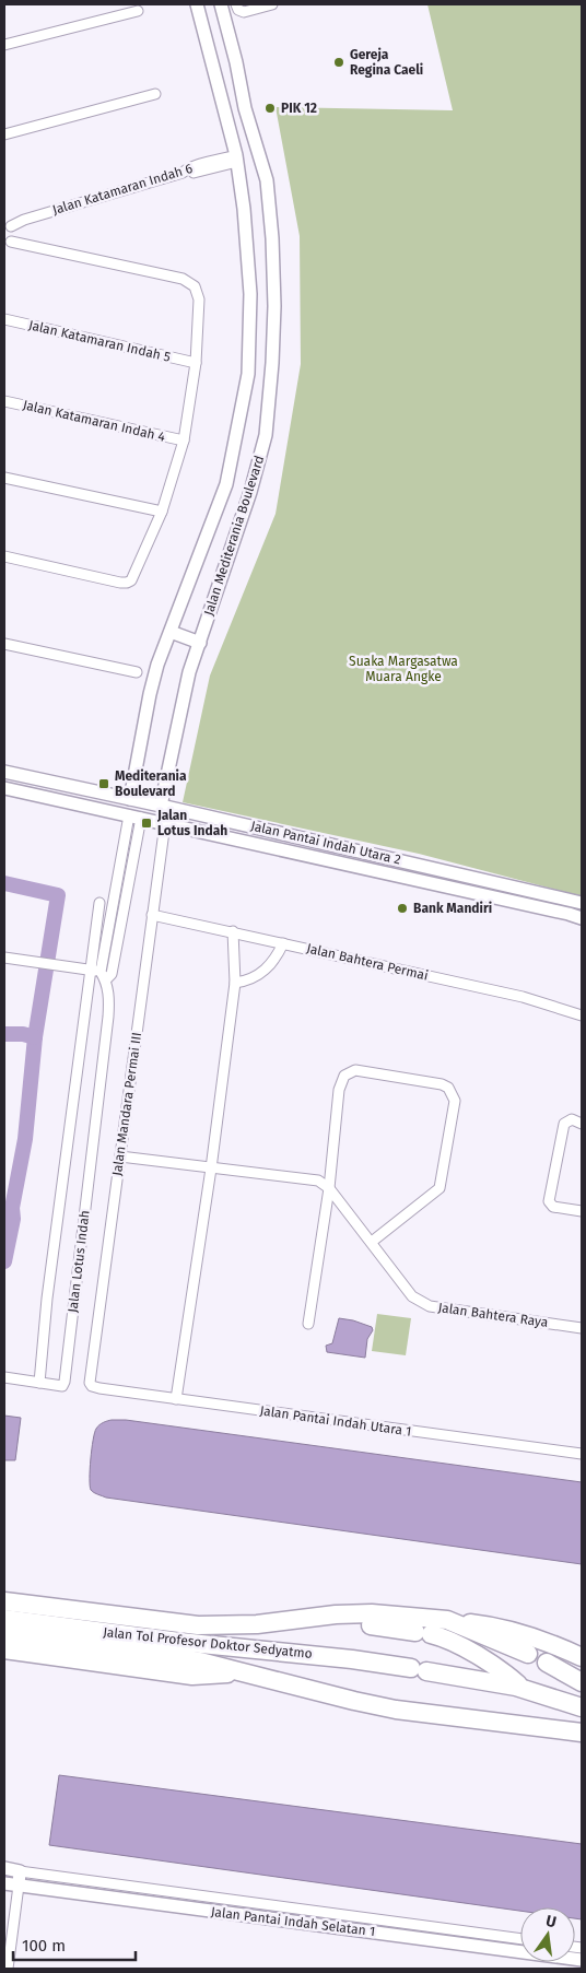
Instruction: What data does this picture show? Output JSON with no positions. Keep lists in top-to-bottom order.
{
  "streets": {
    "highway": ["Jalan Tol Profesor Doktor Sedyatmo"],
    "street": [
      "Jalan Katamaran Indah 6",
      "Jalan Katamaran Indah 5",
      "Jalan Katamaran Indah 4",
      "Jalan Mediterania Boulevard",
      "Jalan Pantai Indah Utara 2",
      "Jalan Bahtera Permai",
      "Jalan Mandara Permai III",
      "Jalan Lotus Indah",
      "Jalan Bahtera Raya",
      "Jalan Pantai Indah Utara 1",
      "Jalan Pantai Indah Selatan 1"
    ]
  },
  "crossings": [
    ["Jalan Katamaran Indah 6", "Jalan Mediterania Boulevard"],
    ["Jalan Mediterania Boulevard", "Jalan Pantai Indah Utara 2"],
    ["Jalan Pantai Indah Utara 2", "Jalan Mandara Permai III"],
    ["Jalan Pantai Indah Utara 2", "Jalan Lotus Indah"],
    ["Jalan Bahtera Permai", "Jalan Mandara Permai III"],
    ["Jalan Mandara Permai III", "Jalan Pantai Indah Utara 1"]
  ],
  "parks": ["Suaka Margasatwa Muara Angke"],
  "places": {
    "other": ["Gereja Regina Caeli", "PIK 12", "Bank Mandiri"],
    "transit": ["Mediterania Boulevard", "Jalan Lotus Indah"]
  },
  "scale_bar": "100 m",
  "north": "top"
}
